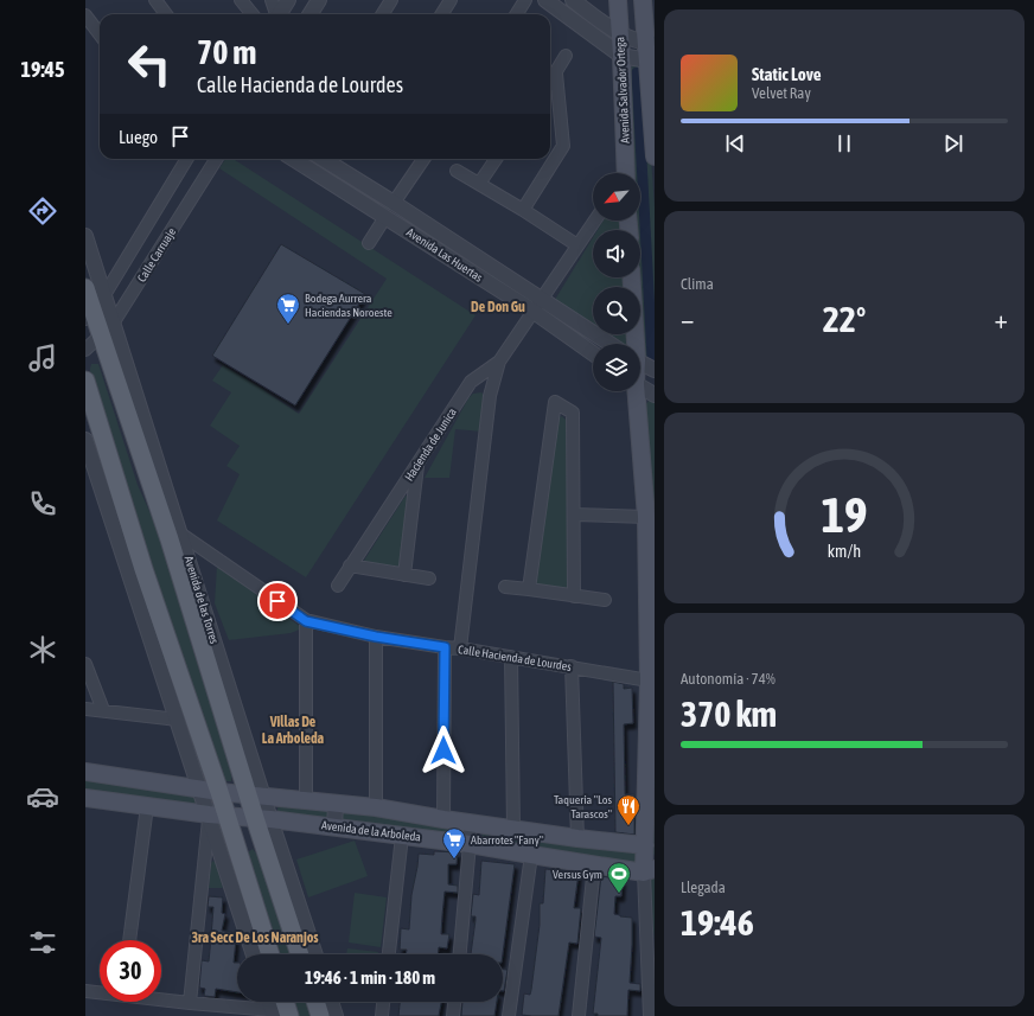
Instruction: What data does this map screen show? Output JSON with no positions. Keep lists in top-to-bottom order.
{
  "streets": {
    "main road": ["Avenida Salvador Ortega", "Avenida de las Torres", "Avenida de la Arboleda"],
    "street": [
      "Calle Carruaje",
      "Avenida Las Huertas",
      "Hacienda de Junica",
      "Calle Hacienda de Lourdes"
    ]
  },
  "crossings": [
    ["Calle Carruaje", "Avenida de las Torres"],
    ["Avenida Las Huertas", "Hacienda de Junica"],
    ["Avenida de las Torres", "Calle Hacienda de Lourdes"],
    ["Avenida de las Torres", "Avenida de la Arboleda"]
  ],
  "districts": ["De Don Gu", "Villas De La Arboleda", "3ra Secc De Los Naranjos"],
  "places": {
    "supermarket": ["Bodega Aurrera Haciendas Noroeste", "Abarrotes \"Fany\""],
    "restaurant": ["Taquería \"Los Tarascos\""],
    "sports": ["Versus Gym"]
  },
  "north": "bottom left",
  "page": {
    "tabs": "19:45",
    "turn": ["70 m", "Calle Hacienda de Lourdes"],
    "song": ["Static Love", "Velvet Ray"],
    "then": "Luego",
    "tile": [
      "Clima",
      ["Autonomía · 74%", "370 km"],
      ["Llegada", "19:46"]
    ],
    "heat": ["−", "22°", "+"],
    "limit": "30",
    "trip": "19:46 · 1 min · 180 m",
    "gauge": ["19", "km/h"]
  }
}
